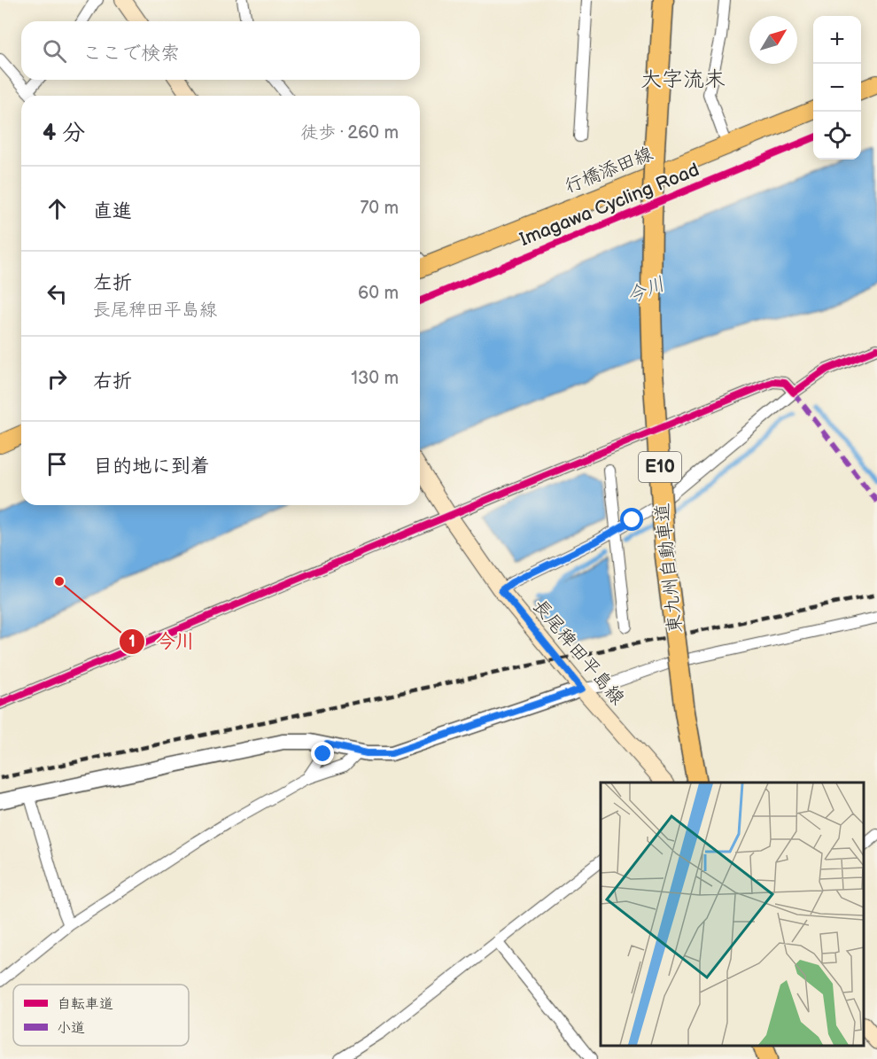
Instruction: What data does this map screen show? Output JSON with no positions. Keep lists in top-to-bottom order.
{
  "streets": {
    "highway": ["E10", "東九州自動車道"],
    "main road": ["行橋添田線", "長尾稗田平島線"],
    "cycle path": ["Imagawa Cycling Road"]
  },
  "districts": ["大字流末"],
  "water": ["今川"],
  "places": ["今川"],
  "legend": ["自転車道", "小道"],
  "north": "top right",
  "page": {
    "map_buttons": ["+", "−"],
    "search": "ここで検索",
    "heading": ["4 分", "徒歩 · 260 m"],
    "list": [
      ["直進", "70 m"],
      ["左折", "長尾稗田平島線", "60 m"],
      ["右折", "130 m"],
      "目的地に到着"
    ]
  }
}
